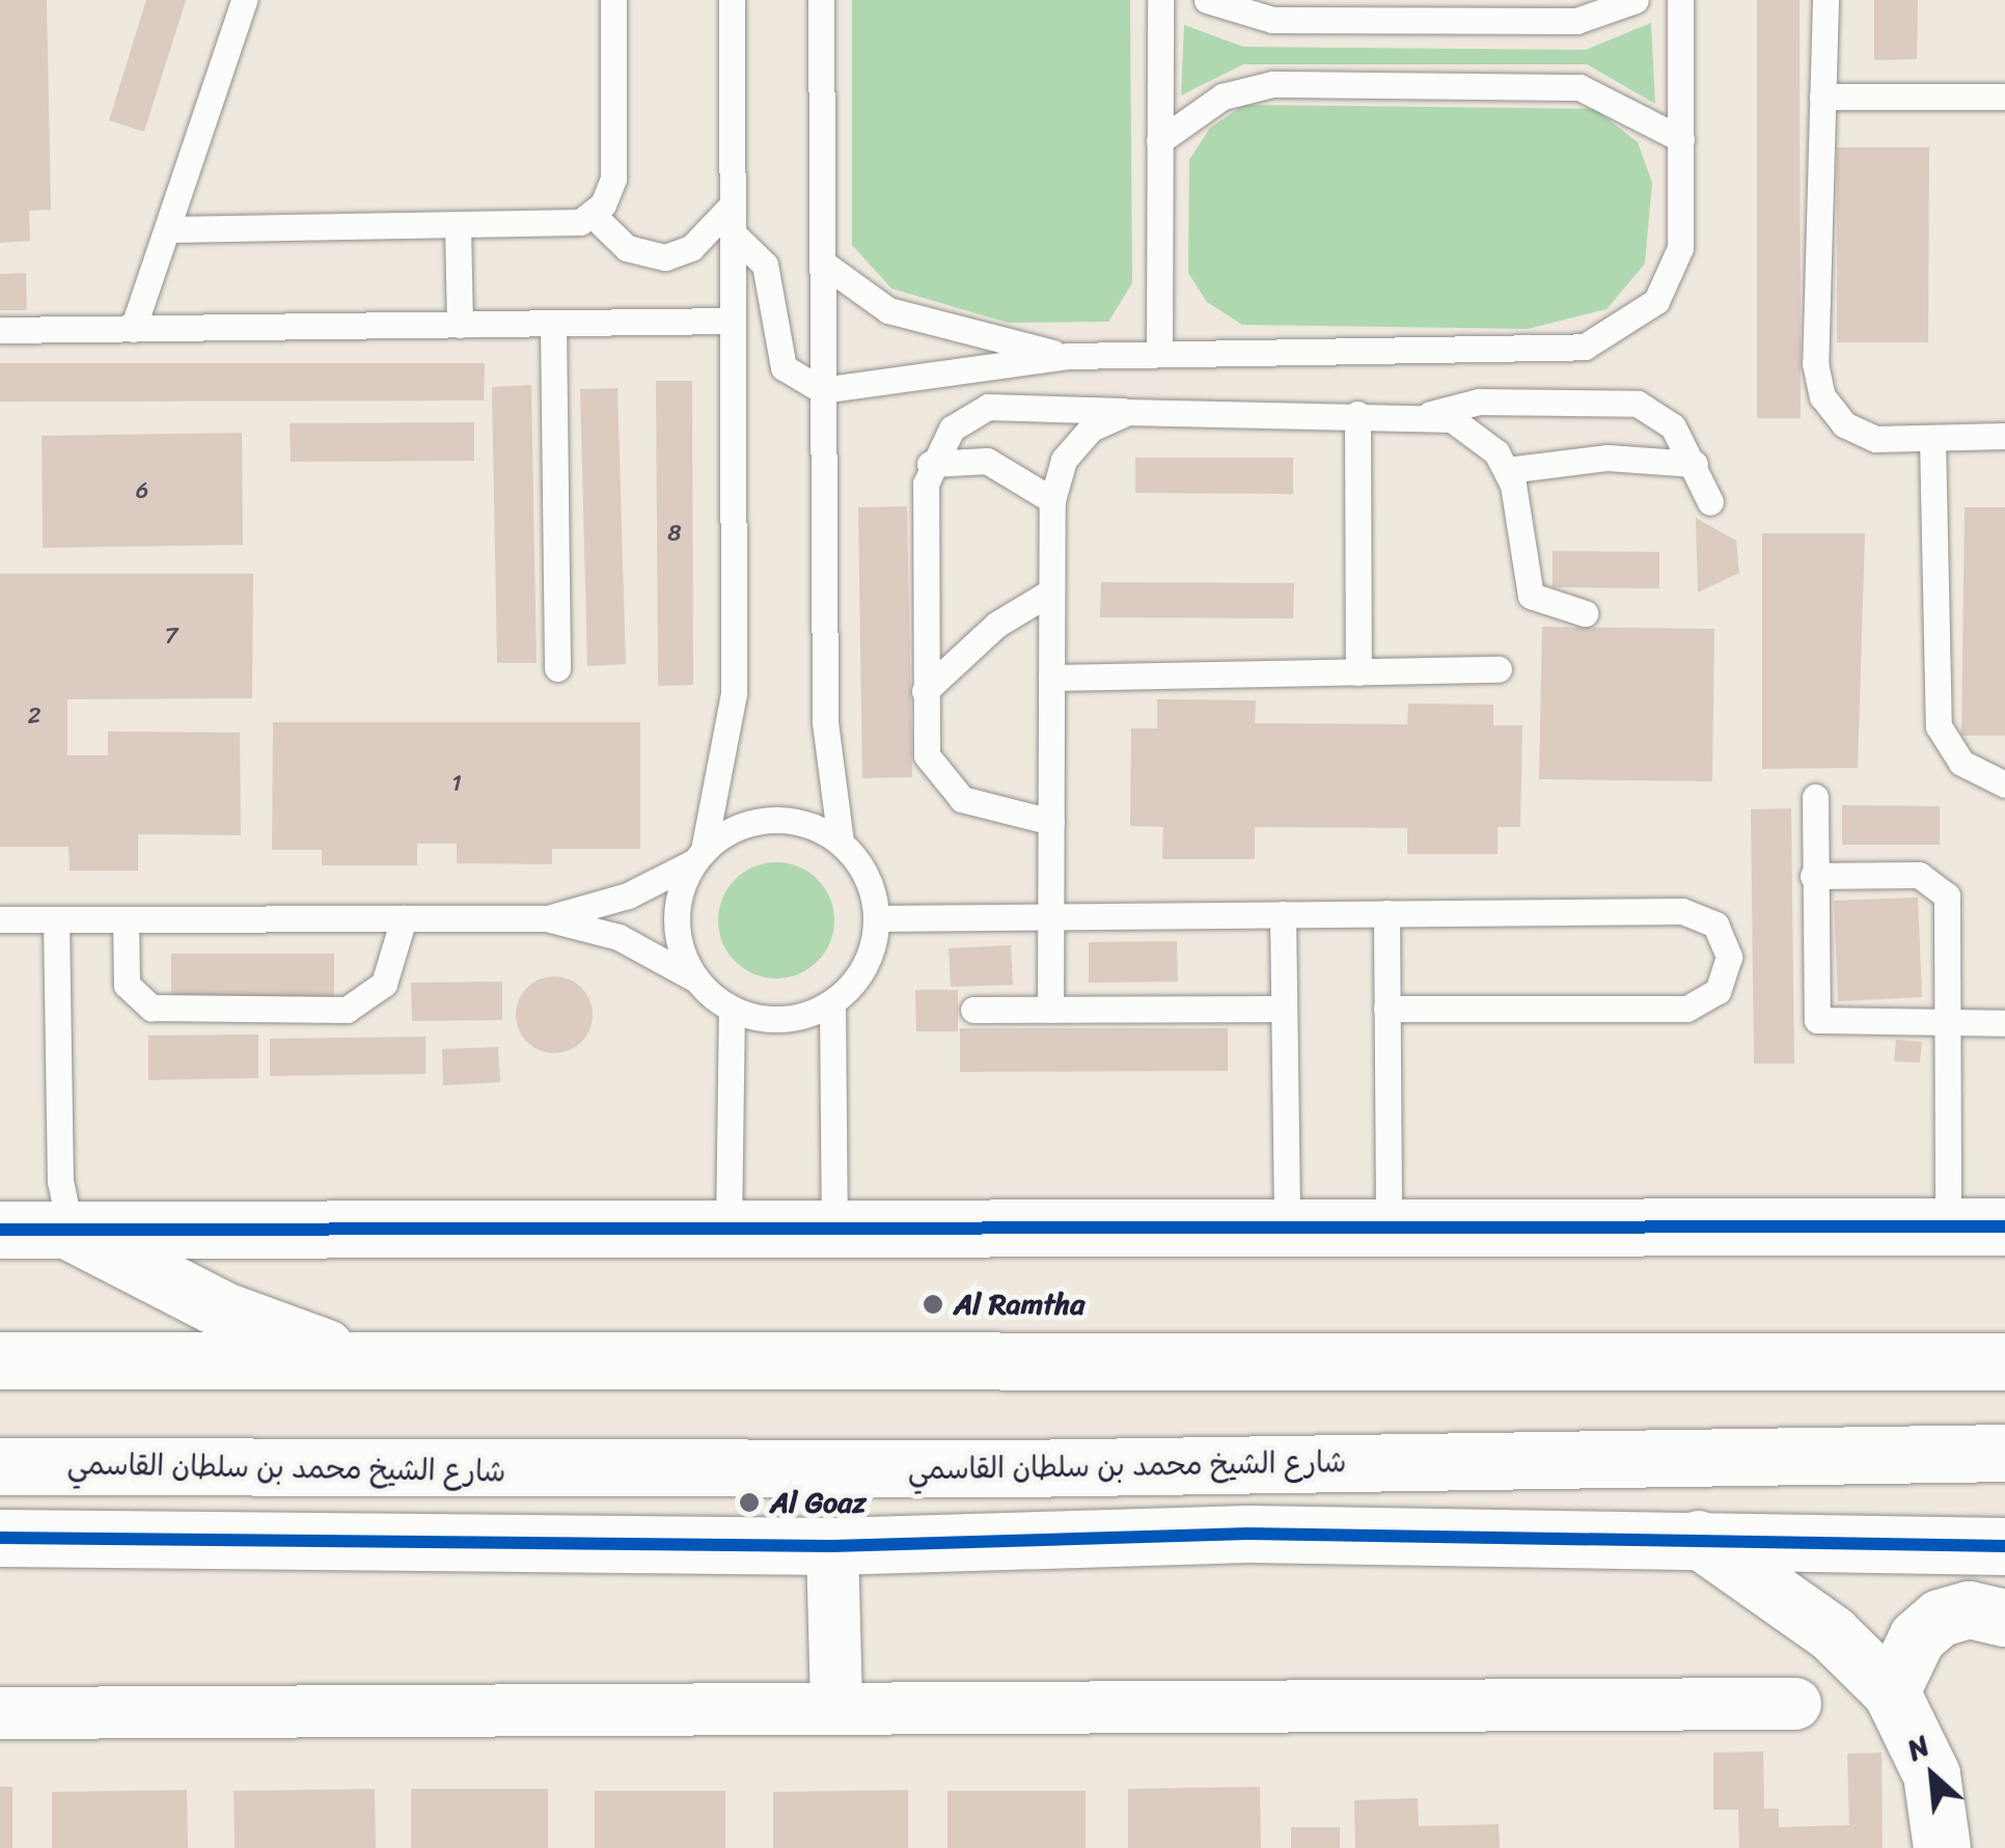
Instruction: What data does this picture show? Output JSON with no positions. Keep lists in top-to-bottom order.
{
  "streets": {
    "street": ["شارع الشيخ محمد بن سلطان القاسمي"]
  },
  "places": ["Al Ramtha", "Al Goaz"],
  "house_numbers": [
    "6",
    "8",
    "7",
    "2",
    "1"
  ],
  "north": "top left"
}
